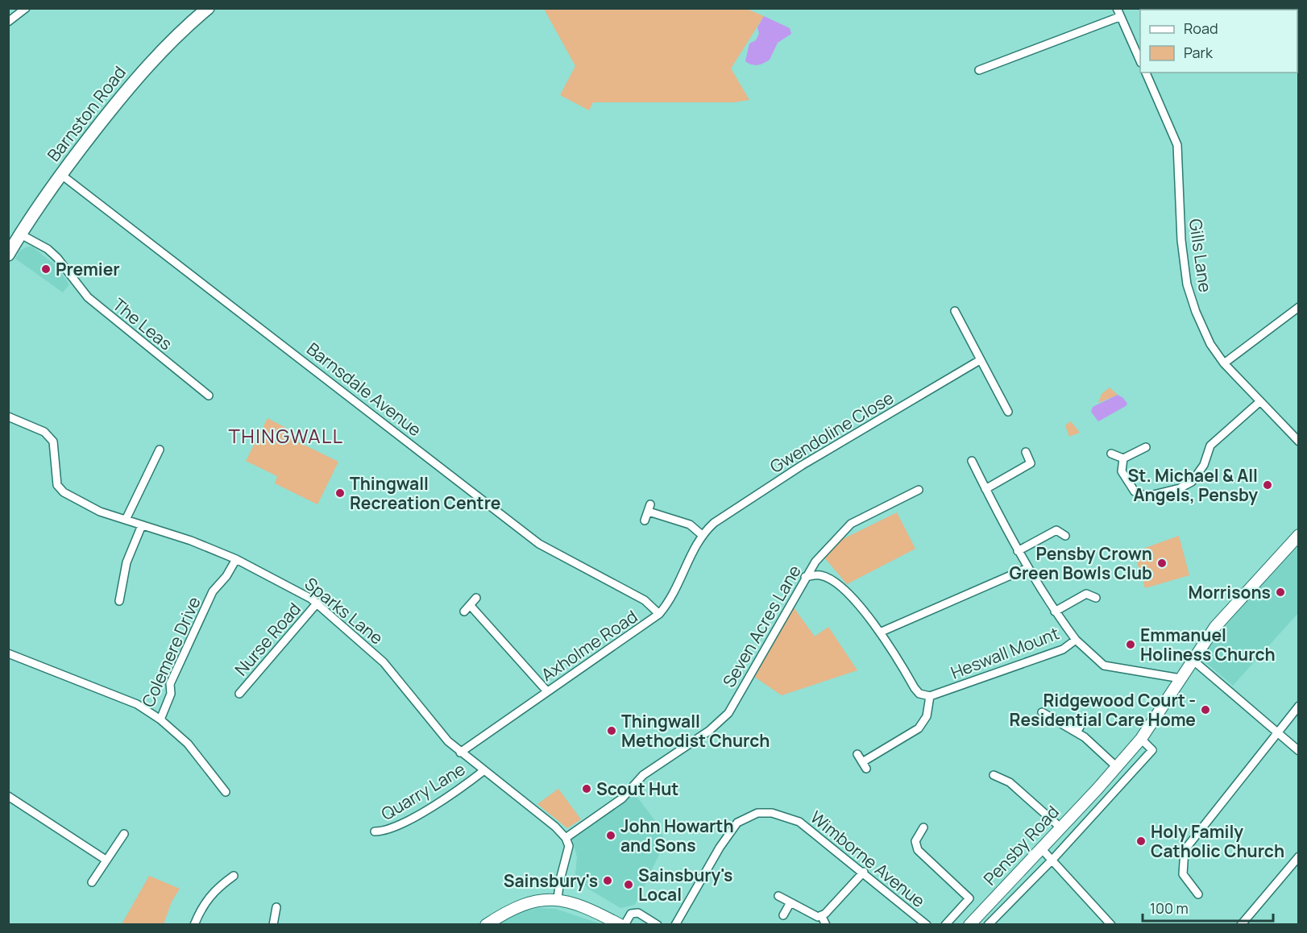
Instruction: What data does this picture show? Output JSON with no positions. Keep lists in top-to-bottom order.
{
  "streets": {
    "main road": ["Barnston Road", "Pensby Road"],
    "street": [
      "Gills Lane",
      "The Leas",
      "Barnsdale Avenue",
      "Gwendoline Close",
      "Sparks Lane",
      "Seven Acres Lane",
      "Nurse Road",
      "Axholme Road",
      "Colemere Drive",
      "Heswall Mount",
      "Quarry Lane",
      "Wimborne Avenue"
    ]
  },
  "crossings": [
    ["Barnston Road", "The Leas"],
    ["Barnston Road", "Barnsdale Avenue"],
    ["Barnsdale Avenue", "Axholme Road"],
    ["Gwendoline Close", "Axholme Road"],
    ["Sparks Lane", "Seven Acres Lane"],
    ["Sparks Lane", "Nurse Road"],
    ["Sparks Lane", "Axholme Road"],
    ["Sparks Lane", "Colemere Drive"],
    ["Sparks Lane", "Quarry Lane"],
    ["Heswall Mount", "Pensby Road"]
  ],
  "districts": ["THINGWALL"],
  "places": [
    "Premier",
    "St. Michael & All Angels, Pensby",
    "Thingwall Recreation Centre",
    "Pensby Crown Green Bowls Club",
    "Morrisons",
    "Emmanuel Holiness Church",
    "Ridgewood Court - Residential Care Home",
    "Thingwall Methodist Church",
    "Scout Hut",
    "John Howarth and Sons",
    "Holy Family Catholic Church",
    "Sainsbury's",
    "Sainsbury's Local"
  ],
  "legend": ["Road", "Park"],
  "scale_bar": "100 m"
}
